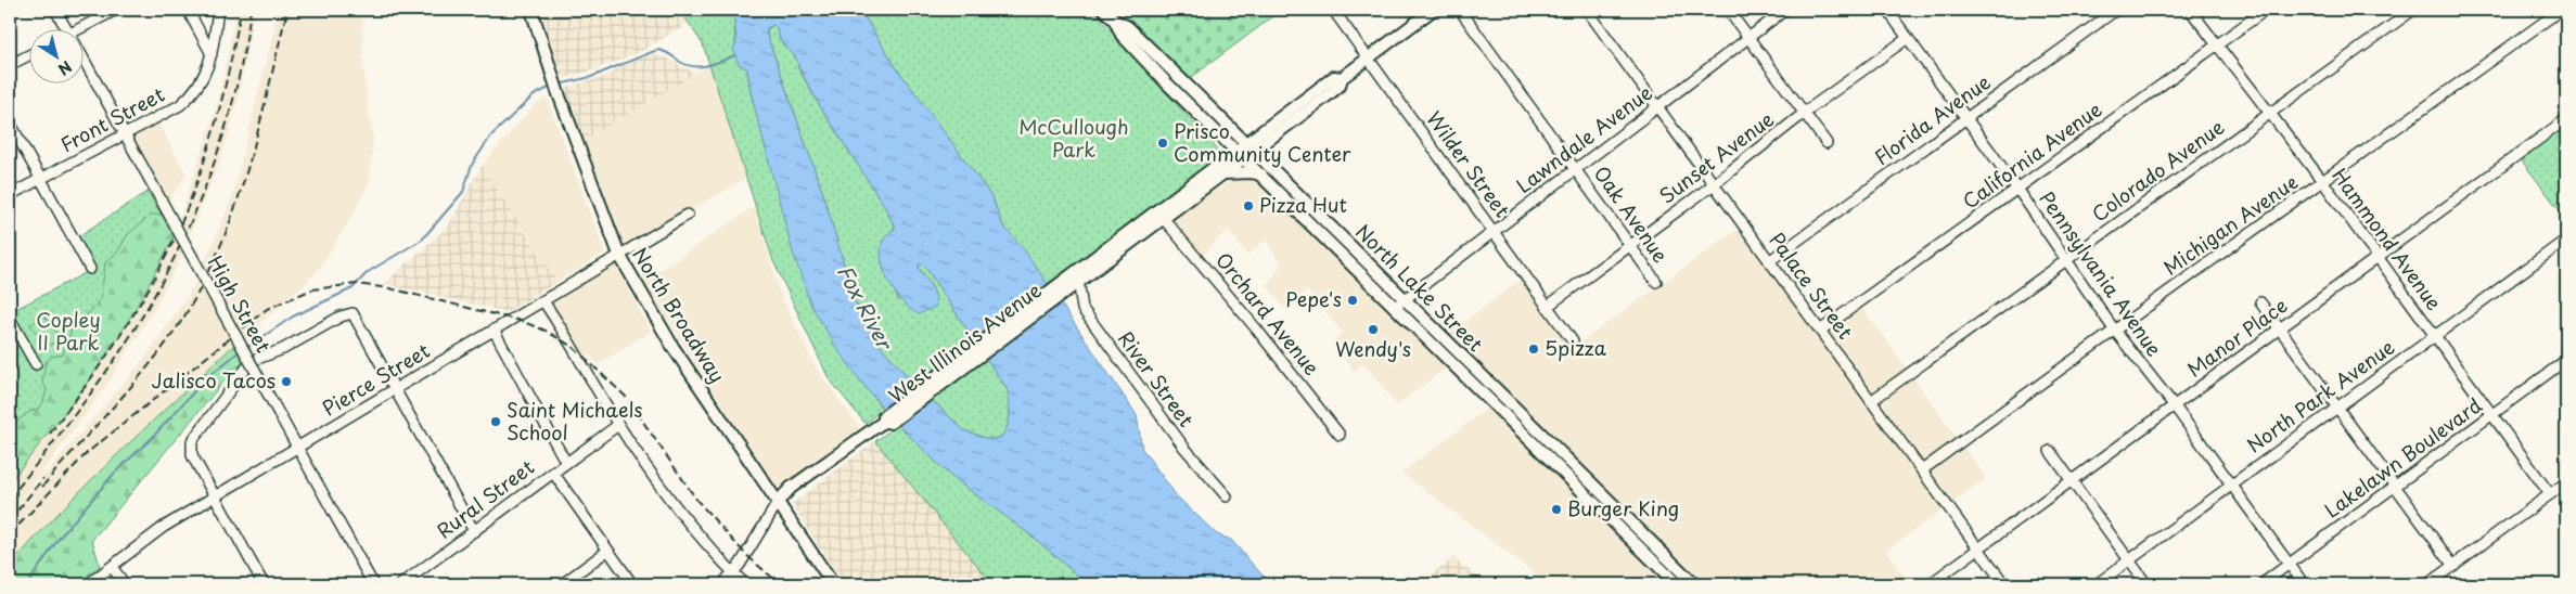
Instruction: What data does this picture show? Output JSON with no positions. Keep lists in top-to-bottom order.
{
  "streets": {
    "main road": ["North Lake Street", "North Broadway", "West Illinois Avenue"],
    "street": [
      "Front Street",
      "Florida Avenue",
      "Lawndale Avenue",
      "California Avenue",
      "Sunset Avenue",
      "Wilder Street",
      "Colorado Avenue",
      "Oak Avenue",
      "Michigan Avenue",
      "Hammond Avenue",
      "Pennsylvania Avenue",
      "Palace Street",
      "High Street",
      "Orchard Avenue",
      "Manor Place",
      "River Street",
      "Pierce Street",
      "North Park Avenue",
      "Lakelawn Boulevard",
      "Rural Street"
    ]
  },
  "crossings": [
    ["Front Street", "High Street"],
    ["Florida Avenue", "Pennsylvania Avenue"],
    ["Florida Avenue", "Palace Street"],
    ["Lawndale Avenue", "Wilder Street"],
    ["Lawndale Avenue", "Oak Avenue"],
    ["Lawndale Avenue", "Palace Street"],
    ["Lawndale Avenue", "North Lake Street"],
    ["California Avenue", "Hammond Avenue"],
    ["California Avenue", "Pennsylvania Avenue"],
    ["California Avenue", "Palace Street"],
    ["Sunset Avenue", "Wilder Street"],
    ["Sunset Avenue", "Oak Avenue"],
    ["Sunset Avenue", "Pennsylvania Avenue"],
    ["Sunset Avenue", "Palace Street"],
    ["Wilder Street", "West Illinois Avenue"],
    ["Colorado Avenue", "Hammond Avenue"],
    ["Colorado Avenue", "Pennsylvania Avenue"],
    ["Colorado Avenue", "Palace Street"],
    ["Michigan Avenue", "Hammond Avenue"],
    ["Michigan Avenue", "Pennsylvania Avenue"],
    ["Michigan Avenue", "Palace Street"],
    ["Hammond Avenue", "Manor Place"],
    ["Hammond Avenue", "North Park Avenue"],
    ["Hammond Avenue", "Lakelawn Boulevard"],
    ["Pennsylvania Avenue", "Manor Place"],
    ["Pennsylvania Avenue", "North Park Avenue"],
    ["Pennsylvania Avenue", "Lakelawn Boulevard"],
    ["Palace Street", "Manor Place"],
    ["North Lake Street", "West Illinois Avenue"],
    ["High Street", "Pierce Street"],
    ["Orchard Avenue", "West Illinois Avenue"],
    ["North Broadway", "West Illinois Avenue"],
    ["North Broadway", "Pierce Street"],
    ["West Illinois Avenue", "River Street"]
  ],
  "water": ["Fox River"],
  "parks": ["McCullough Park", "Copley II Park"],
  "places": [
    "Prisco Community Center",
    "Pizza Hut",
    "Pepe's",
    "Wendy's",
    "5pizza",
    "Jalisco Tacos",
    "Saint Michaels School",
    "Burger King"
  ],
  "north": "bottom right"
}
